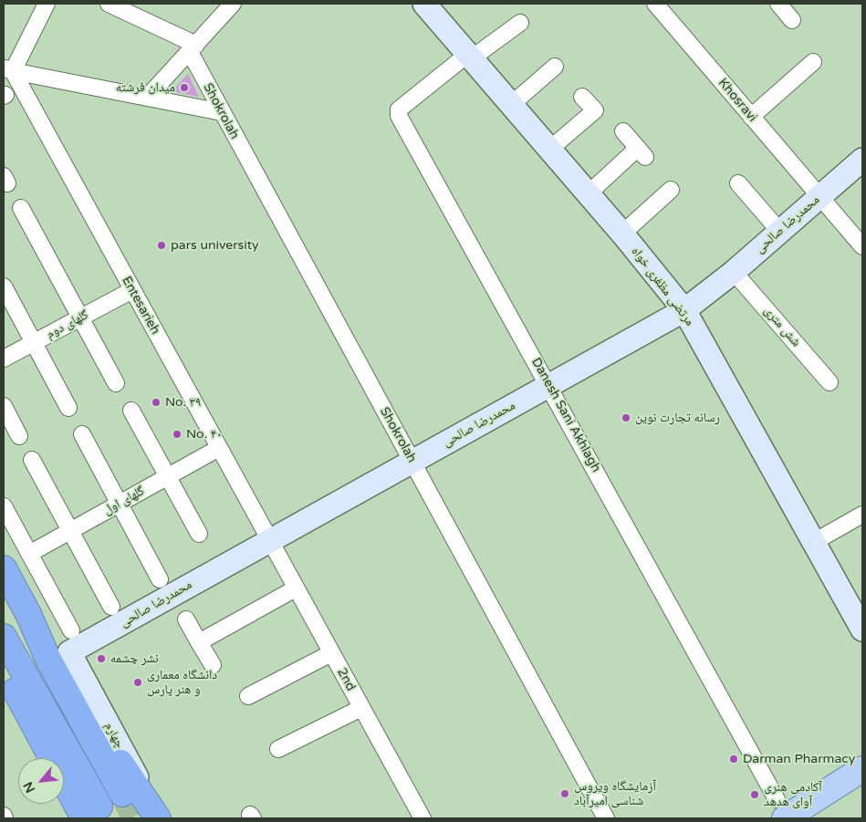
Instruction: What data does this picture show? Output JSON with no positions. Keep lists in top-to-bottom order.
{
  "streets": {
    "street": [
      "Khosravi",
      "Shokrolah",
      "محمدرضا صالحی",
      "مرتضی مظفری خواه",
      "Entesarieh",
      "گلهای دوم",
      "شش متری",
      "Danesh Sani Akhlagh",
      "گلهای اول",
      "2nd",
      "چهارم"
    ]
  },
  "crossings": [
    ["Khosravi", "محمدرضا صالحی"],
    ["Shokrolah", "محمدرضا صالحی"],
    ["محمدرضا صالحی", "مرتضی مظفری خواه"],
    ["محمدرضا صالحی", "Entesarieh"],
    ["محمدرضا صالحی", "شش متری"],
    ["محمدرضا صالحی", "Danesh Sani Akhlagh"],
    ["محمدرضا صالحی", "2nd"],
    ["محمدرضا صالحی", "چهارم"],
    ["مرتضی مظفری خواه", "Danesh Sani Akhlagh"],
    ["Entesarieh", "گلهای دوم"],
    ["Entesarieh", "گلهای اول"],
    ["Entesarieh", "2nd"]
  ],
  "places": [
    "میدان فرشته",
    "pars university",
    "No. ۳۹",
    "رسانه تجارت نوین",
    "No. ۴۰",
    "نشر چشمه",
    "دانشگاه معماری و هنر پارس",
    "Darman Pharmacy",
    "آزمایشگاه ویروس شناسی امیرآباد",
    "آکادمی هنری آوای هدهد"
  ],
  "north": "bottom left"
}
